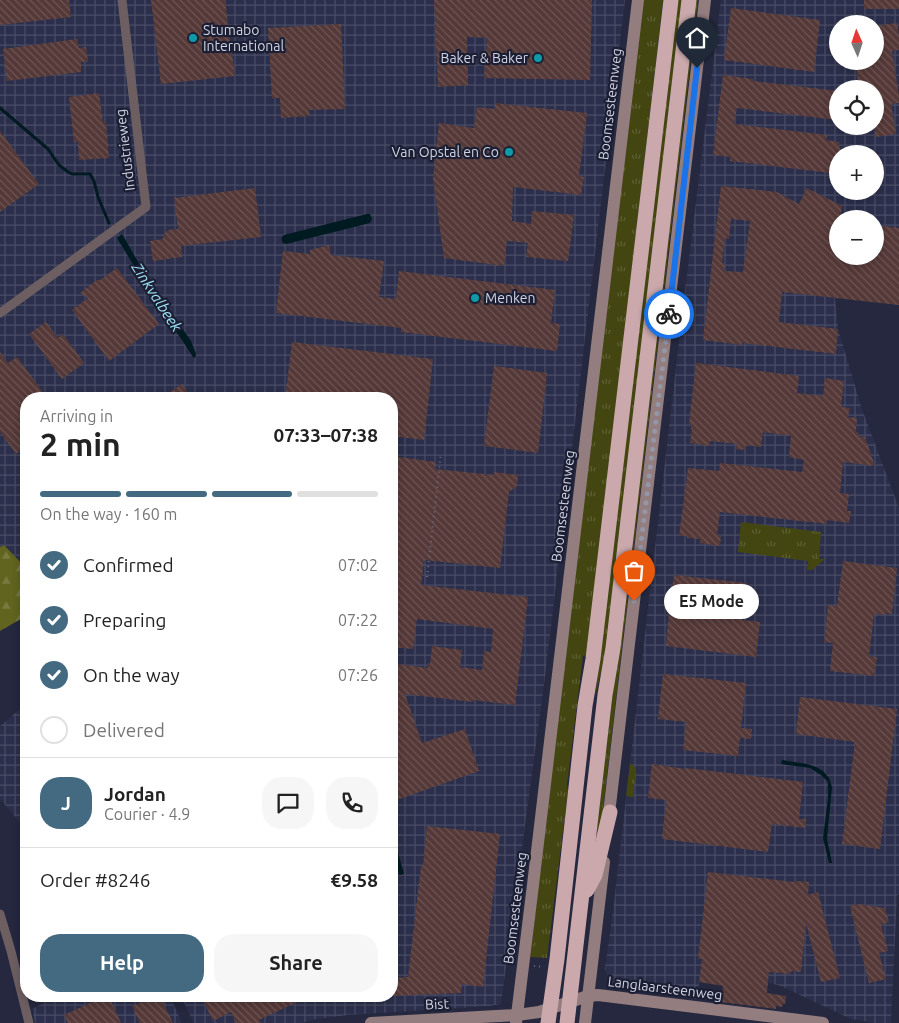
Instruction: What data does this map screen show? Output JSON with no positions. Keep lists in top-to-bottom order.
{
  "streets": {
    "main road": ["Boomsesteenweg", "Langlaarsteenweg", "Bist"],
    "street": ["Industrieweg"]
  },
  "crossings": [
    ["Boomsesteenweg", "Langlaarsteenweg"],
    ["Boomsesteenweg", "Bist"],
    ["Langlaarsteenweg", "Bist"]
  ],
  "water": ["Zinkvalbeek"],
  "places": [
    "Stumabo International",
    "Baker & Baker",
    "Van Opstal en Co",
    "Menken",
    "E5 Mode"
  ],
  "north": "top",
  "page": {
    "map_buttons": ["+", "−"],
    "heading": ["2 min", "Arriving in", "07:33–07:38"],
    "panel": [
      "Jordan",
      "Courier · 4.9",
      "Order #8246",
      "€9.58"
    ],
    "bar": "On the way · 160 m",
    "list": [
      ["Confirmed", "07:02"],
      ["Preparing", "07:22"],
      ["On the way", "07:26"],
      "Delivered"
    ],
    "bubble": "E5 Mode",
    "round": "J",
    "buttons": ["Help", "Share"]
  }
}
